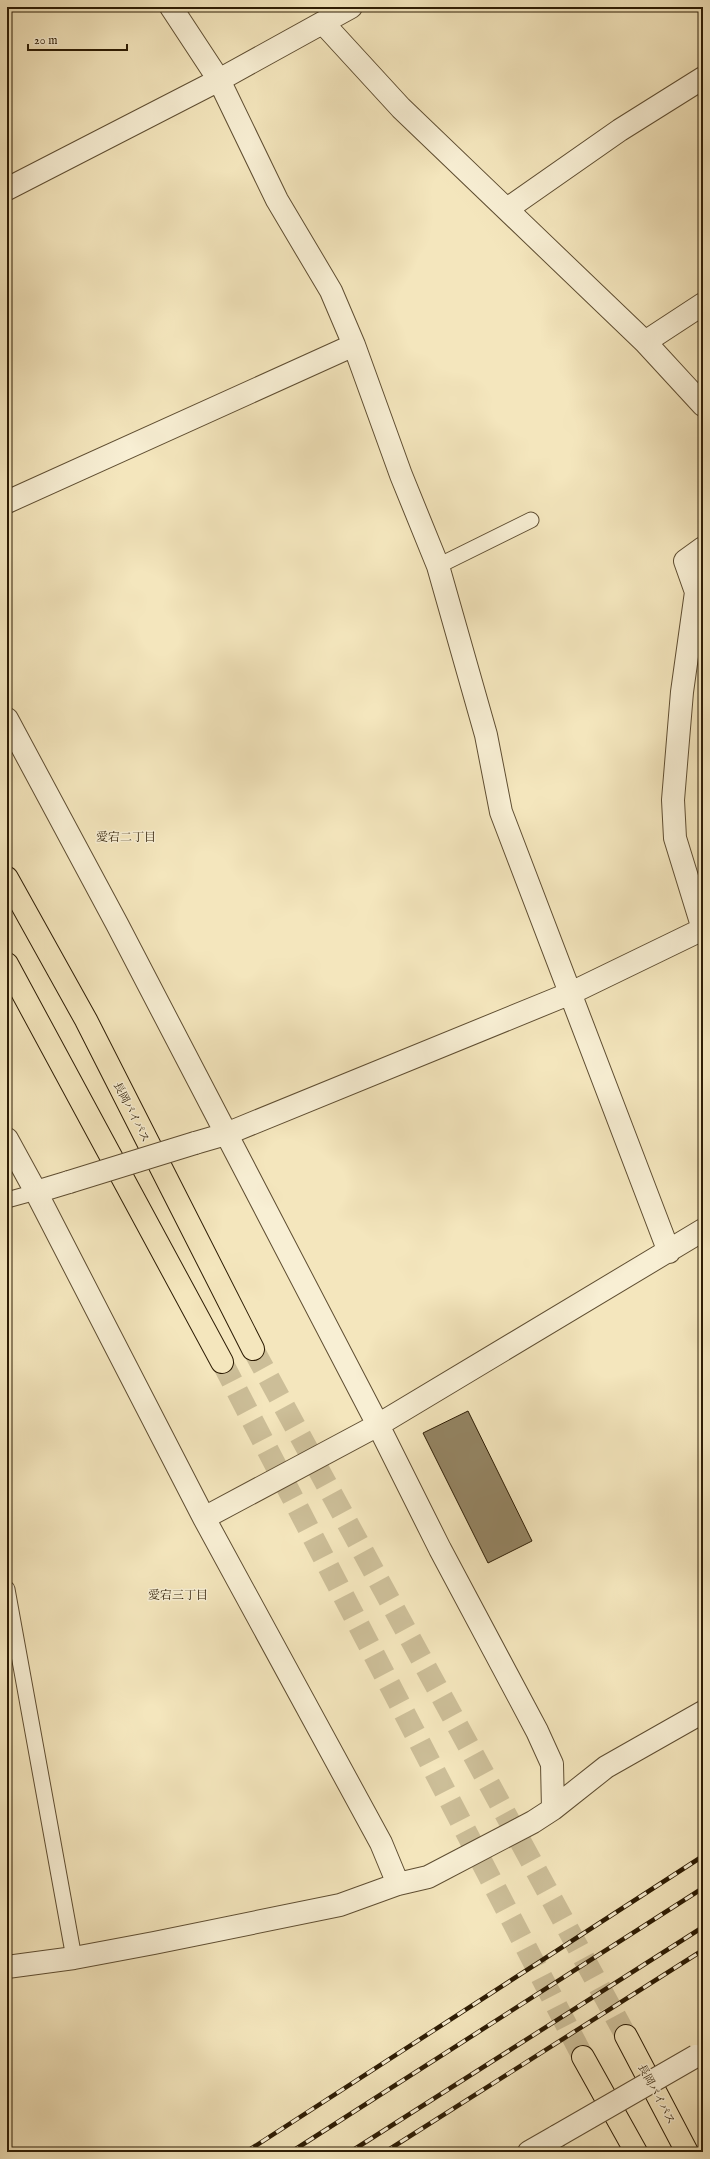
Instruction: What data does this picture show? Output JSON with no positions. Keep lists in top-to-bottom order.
{
  "streets": {
    "highway": ["長岡バイパス"]
  },
  "districts": ["愛宕二丁目", "愛宕三丁目"],
  "scale_bar": "20 m"
}
